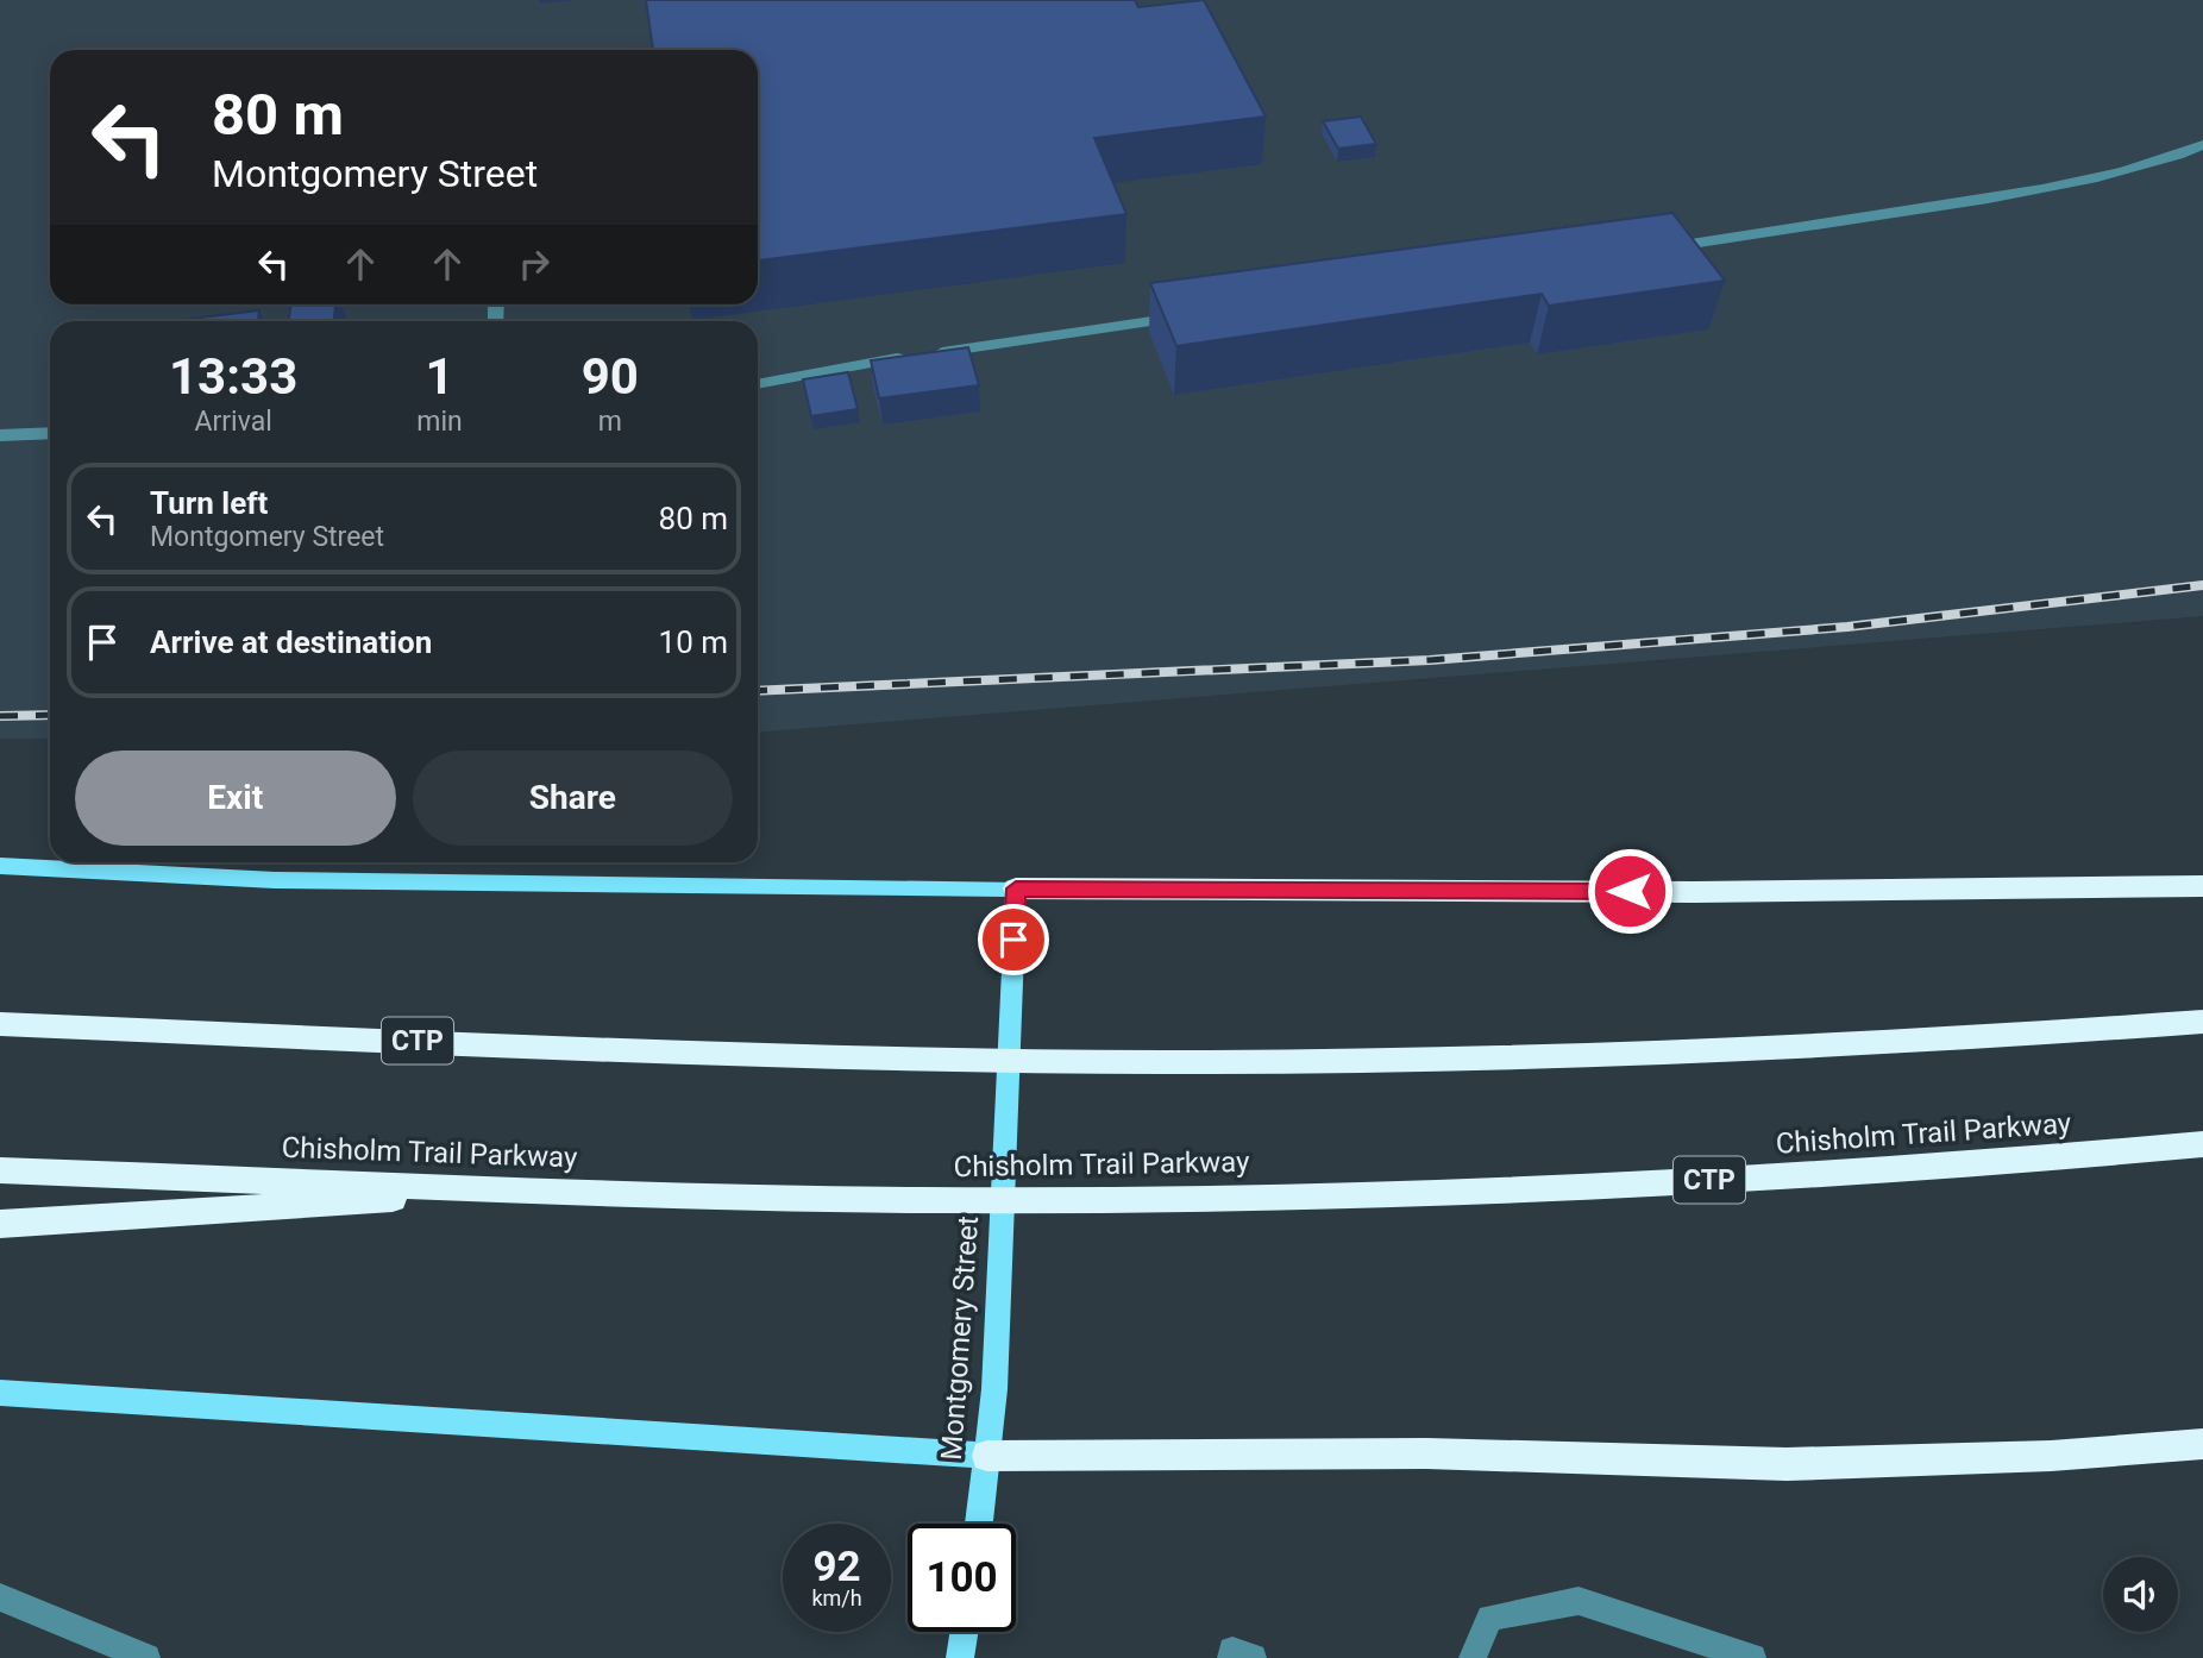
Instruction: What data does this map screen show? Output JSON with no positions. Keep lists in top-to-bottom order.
{
  "streets": {
    "highway": ["CTP", "Chisholm Trail Parkway"],
    "main road": ["Montgomery Street"]
  },
  "page": {
    "turn": ["80 m", "Montgomery Street"],
    "eta": [
      "13:33",
      "Arrival",
      "1",
      "min",
      "90",
      "m"
    ],
    "list": [
      {
        "name": "Turn left",
        "note": "Montgomery Street",
        "value": "80 m"
      },
      {
        "name": "Arrive at destination",
        "value": "10 m"
      }
    ],
    "buttons": ["Exit", "Share"],
    "speed": "92 km/h",
    "limit": "100"
  }
}
